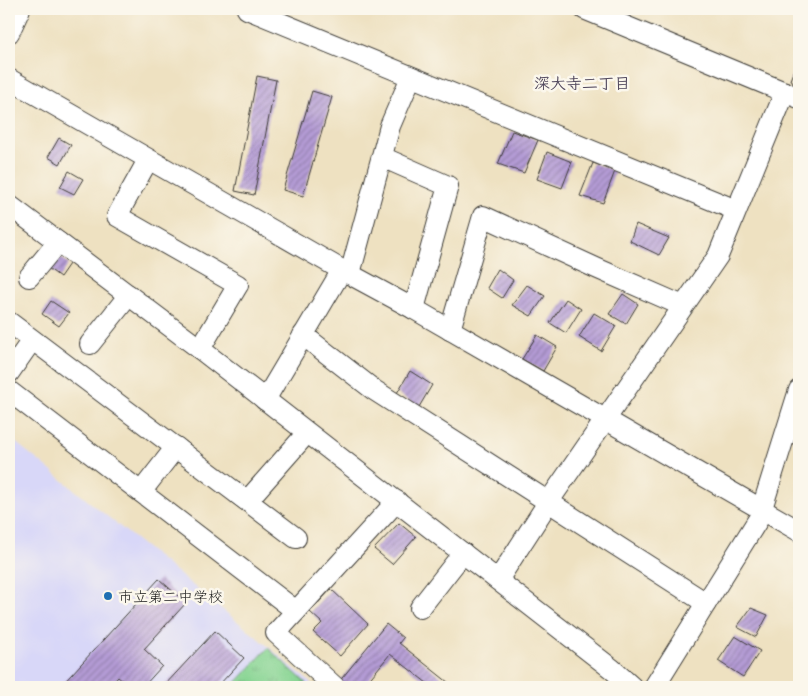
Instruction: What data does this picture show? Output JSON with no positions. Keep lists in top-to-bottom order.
{
  "districts": ["深大寺二丁目"],
  "places": ["市立第二中学校"]
}
